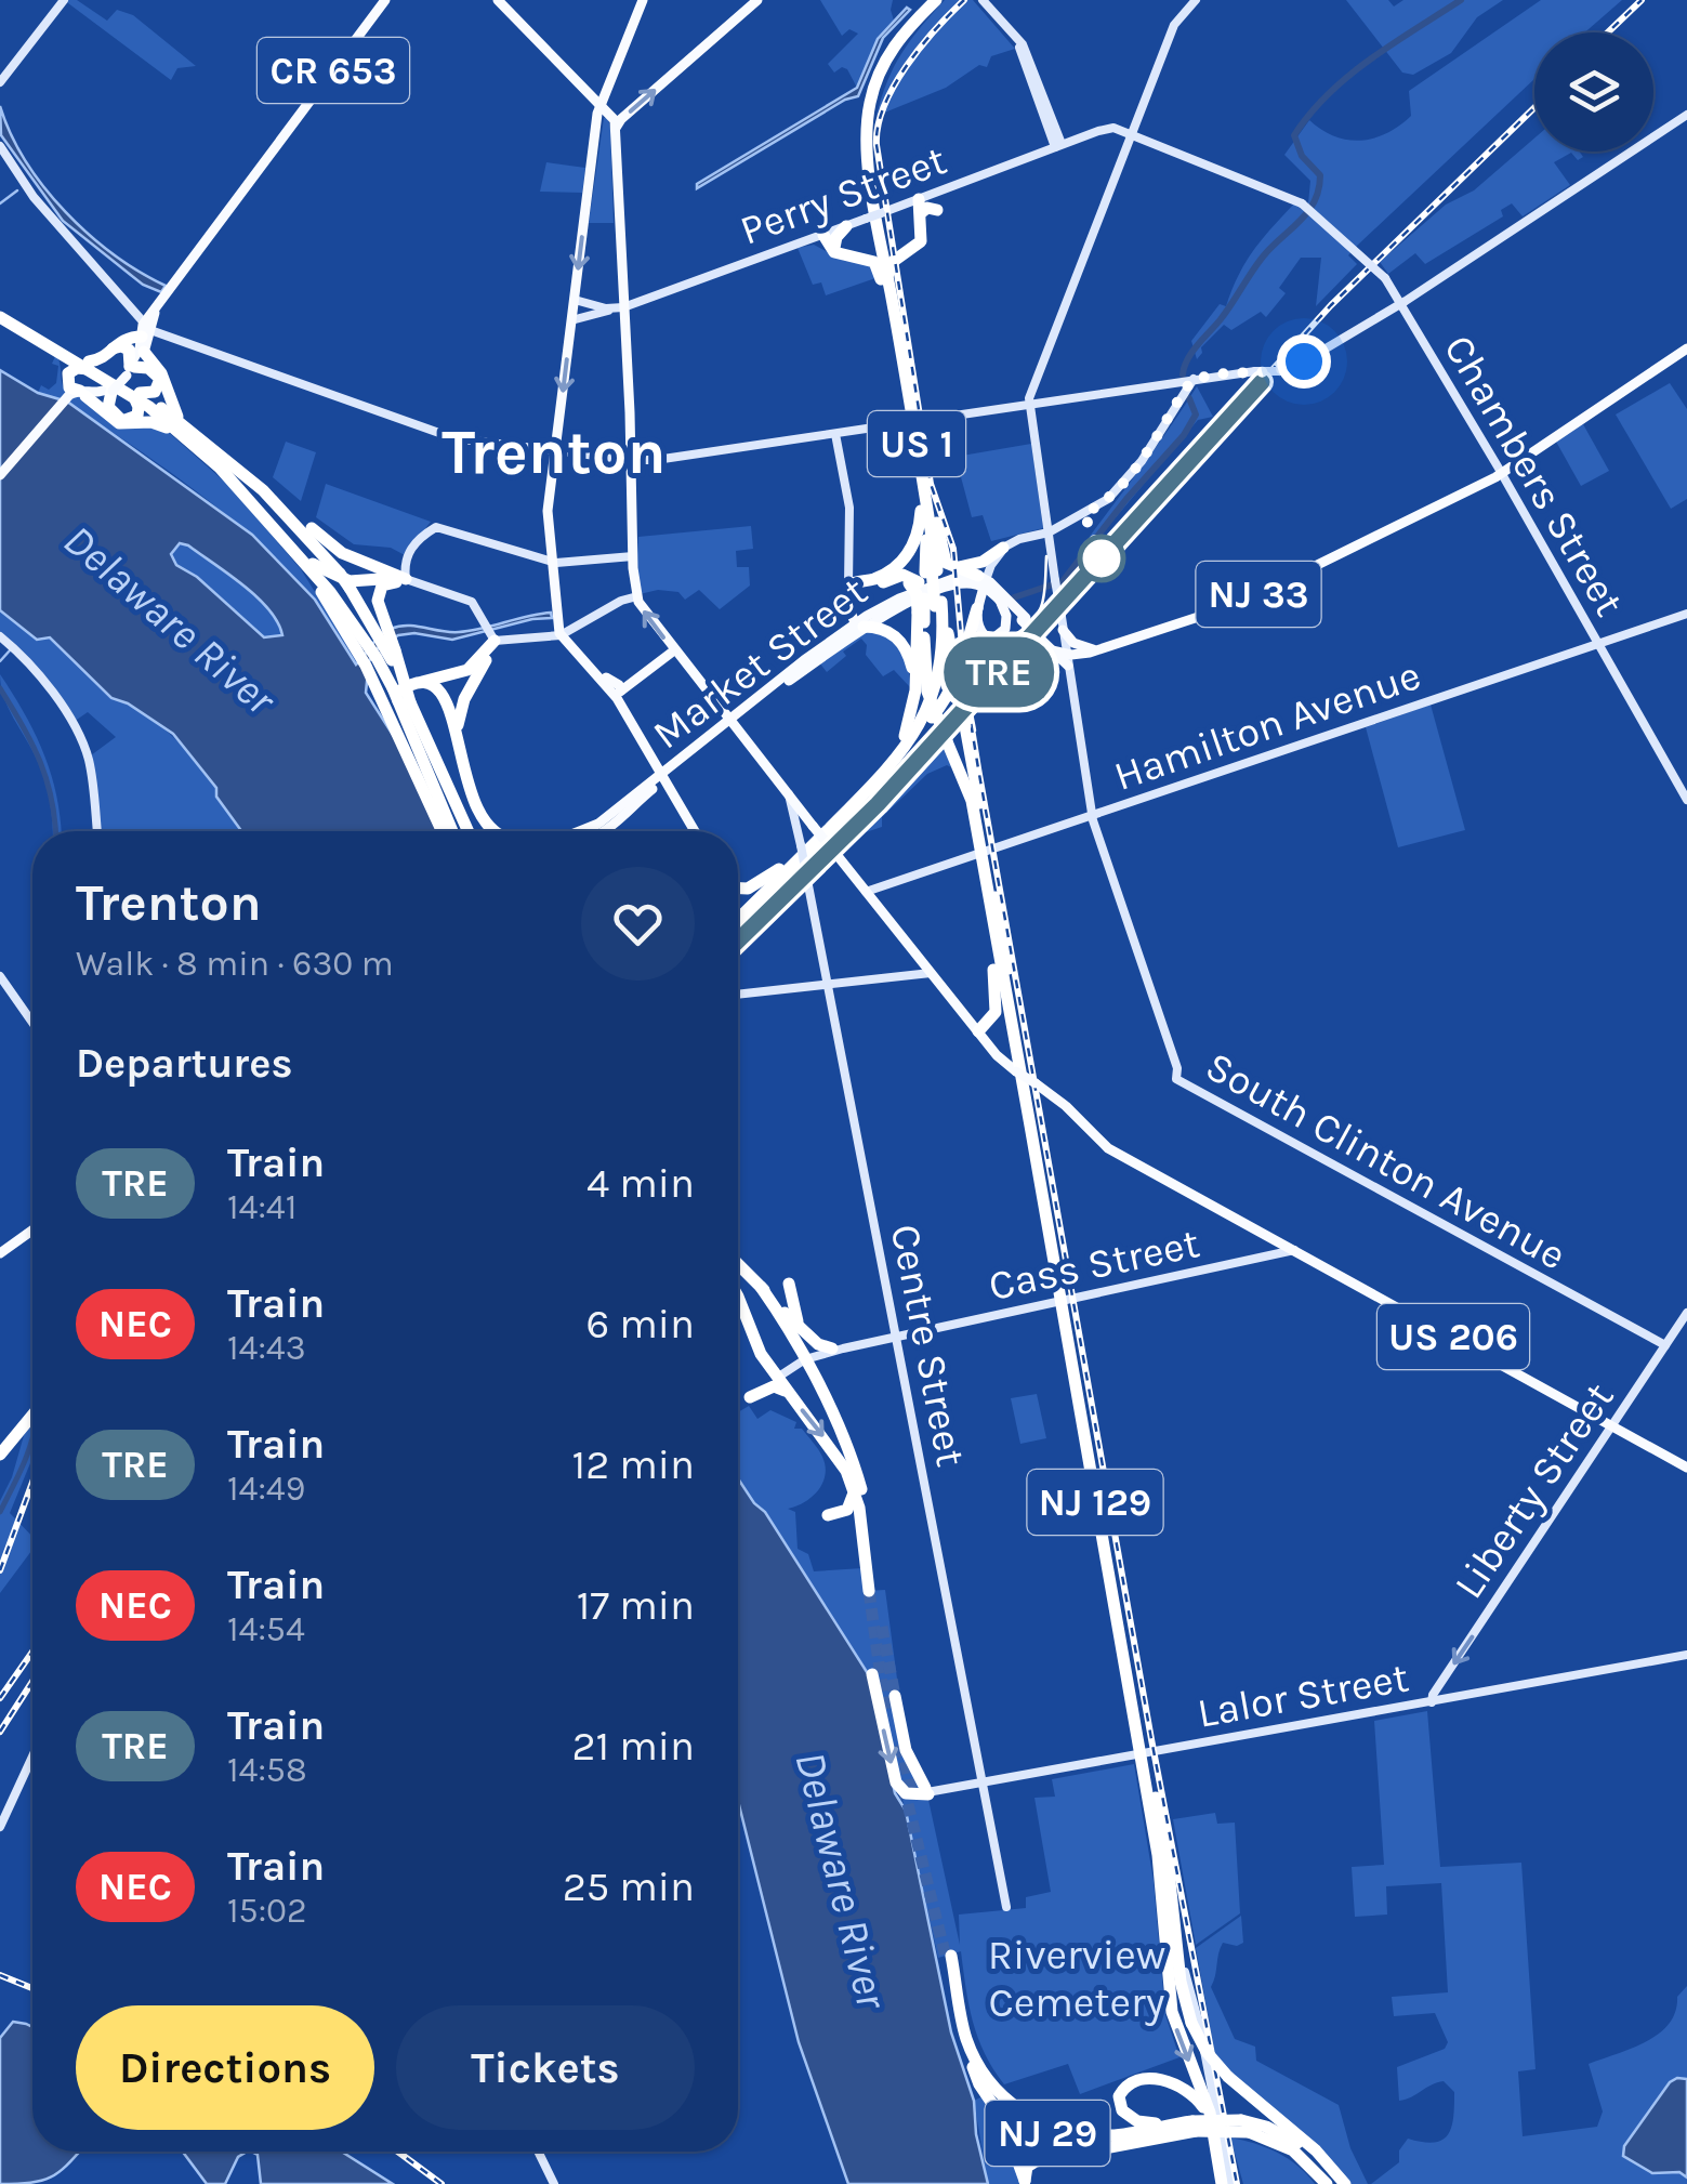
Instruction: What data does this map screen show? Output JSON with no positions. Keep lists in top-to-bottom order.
{
  "streets": {
    "highway": ["US 1", "NJ 129", "NJ 29"],
    "main road": [
      "CR 653",
      "NJ 33",
      "Market Street",
      "US 206"
    ],
    "street": [
      "Perry Street",
      "Chambers Street",
      "Hamilton Avenue",
      "South Clinton Avenue",
      "Cass Street",
      "Centre Street",
      "Liberty Street",
      "Lalor Street"
    ]
  },
  "crossings": [
    ["Perry Street", "US 1"],
    ["Perry Street", "Chambers Street"],
    ["Perry Street", "US 206"],
    ["Chambers Street", "NJ 33"],
    ["Chambers Street", "Hamilton Avenue"],
    ["NJ 33", "South Clinton Avenue"],
    ["Market Street", "US 206"],
    ["Hamilton Avenue", "South Clinton Avenue"],
    ["Hamilton Avenue", "US 206"],
    ["Hamilton Avenue", "NJ 129"],
    ["South Clinton Avenue", "Liberty Street"],
    ["Cass Street", "US 206"],
    ["Cass Street", "Centre Street"],
    ["Cass Street", "NJ 129"],
    ["US 206", "Centre Street"],
    ["US 206", "Liberty Street"],
    ["Centre Street", "Lalor Street"],
    ["Liberty Street", "Lalor Street"],
    ["NJ 129", "Lalor Street"]
  ],
  "one_way": ["Liberty Street"],
  "districts": ["Trenton"],
  "water": ["Delaware River"],
  "parks": ["Riverview Cemetery"],
  "page": {
    "on_map": "TRE",
    "heading": [
      ["Trenton", "Walk · 8 min · 630 m"],
      "Departures"
    ],
    "list": [
      {
        "mark": "TRE",
        "name": "Train",
        "note": "14:41",
        "value": "4 min"
      },
      {
        "mark": "NEC",
        "name": "Train",
        "note": "14:43",
        "value": "6 min"
      },
      {
        "mark": "TRE",
        "name": "Train",
        "note": "14:49",
        "value": "12 min"
      },
      {
        "mark": "NEC",
        "name": "Train",
        "note": "14:54",
        "value": "17 min"
      },
      {
        "mark": "TRE",
        "name": "Train",
        "note": "14:58",
        "value": "21 min"
      },
      {
        "mark": "NEC",
        "name": "Train",
        "note": "15:02",
        "value": "25 min"
      }
    ],
    "buttons": ["Directions", "Tickets"]
  }
}
